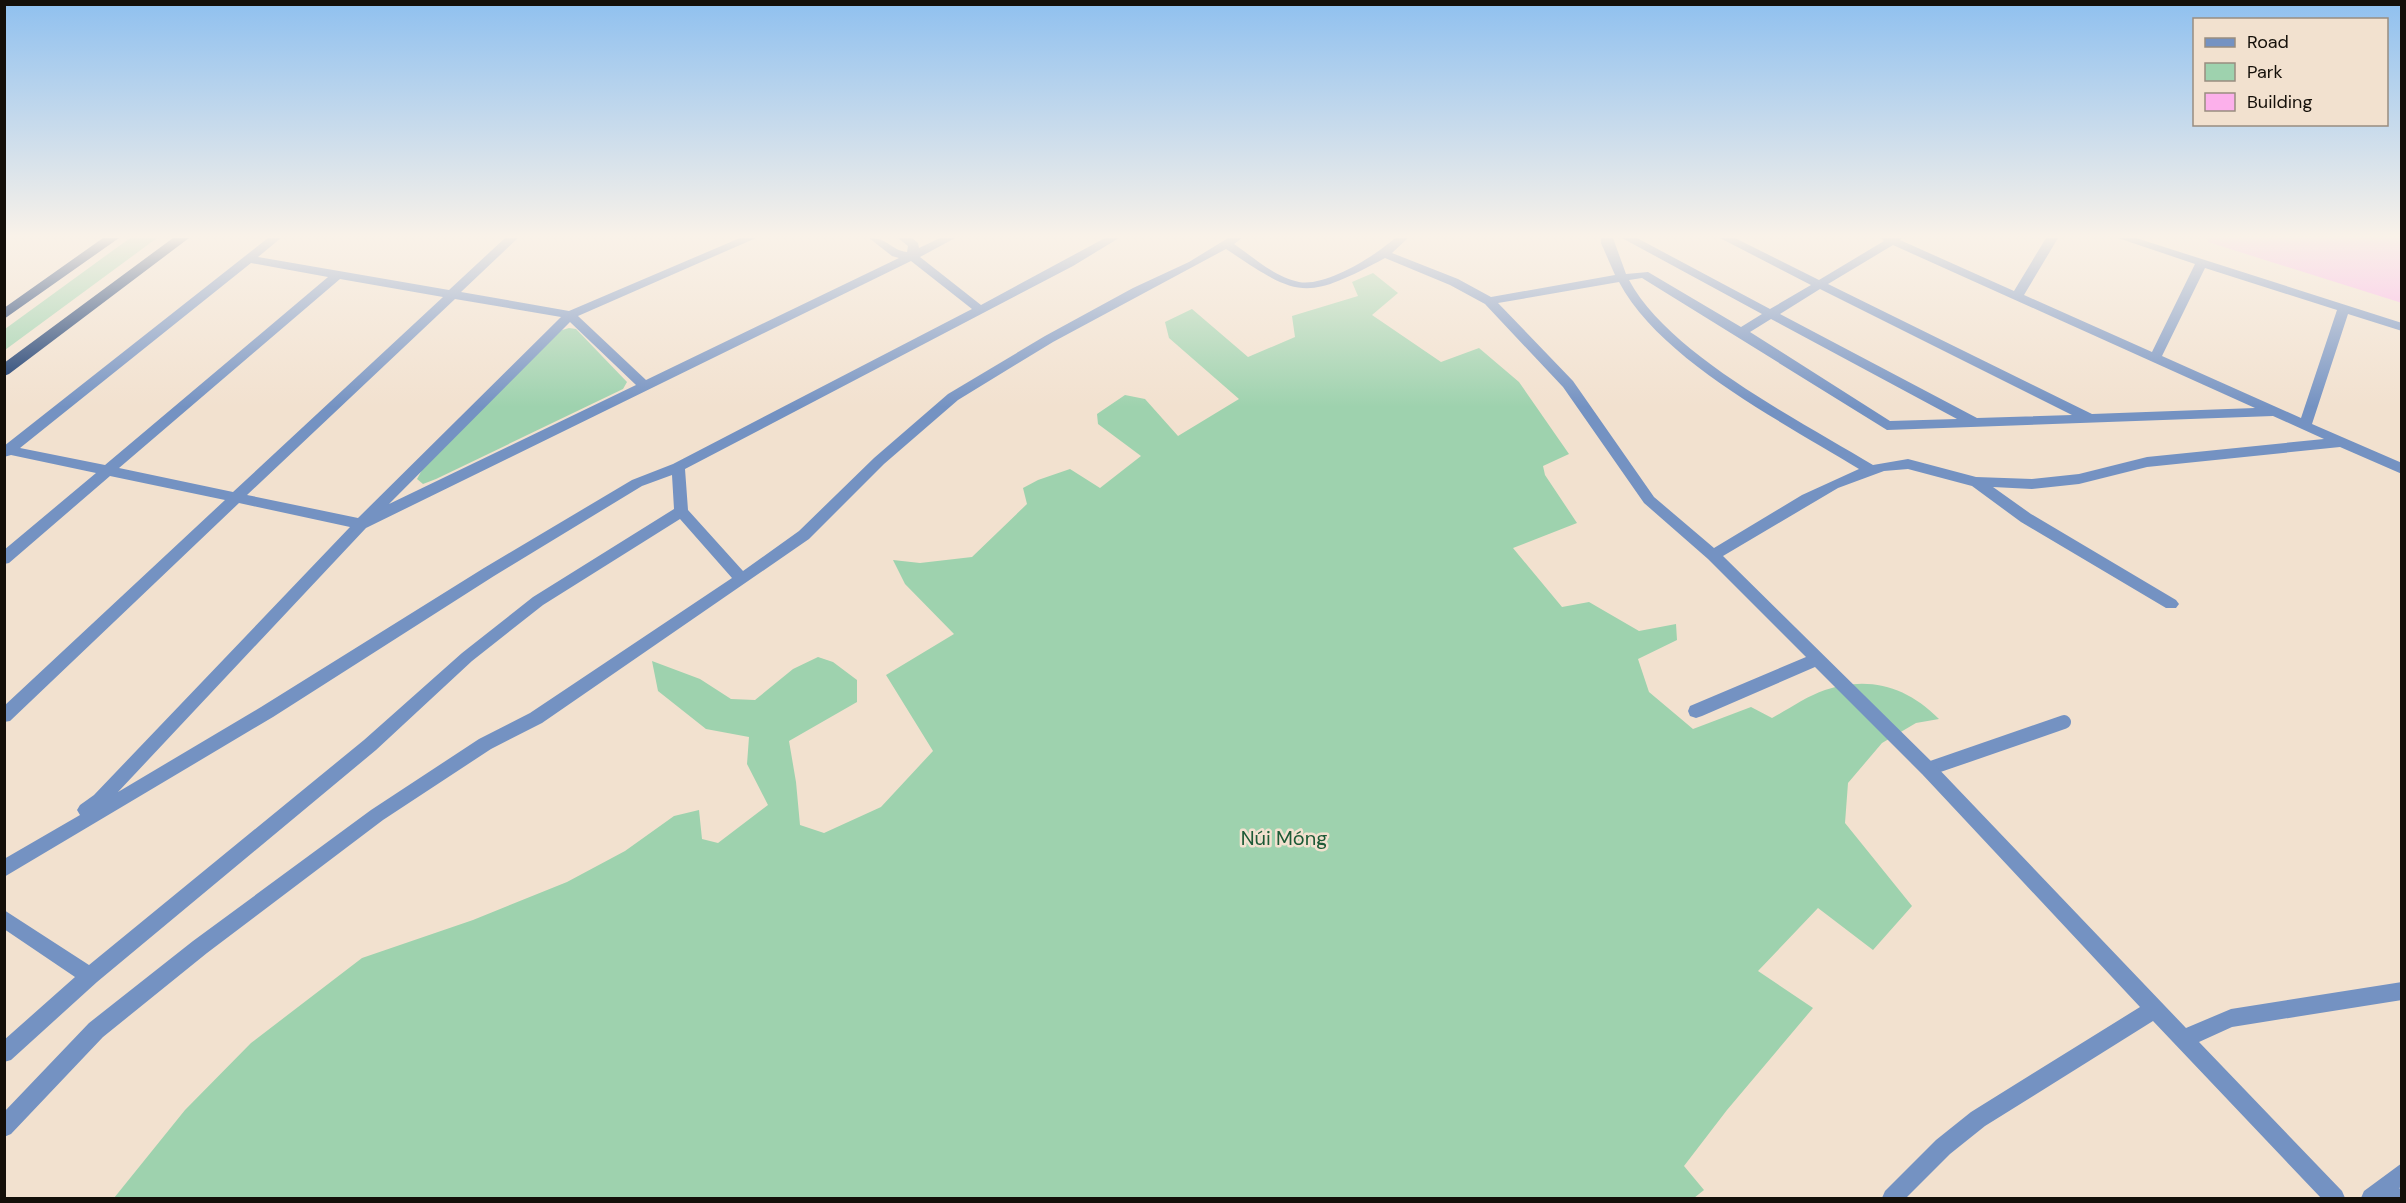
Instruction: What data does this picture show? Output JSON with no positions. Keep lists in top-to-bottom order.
{
  "parks": ["Núi Móng"],
  "legend": ["Road", "Park", "Building"]
}
